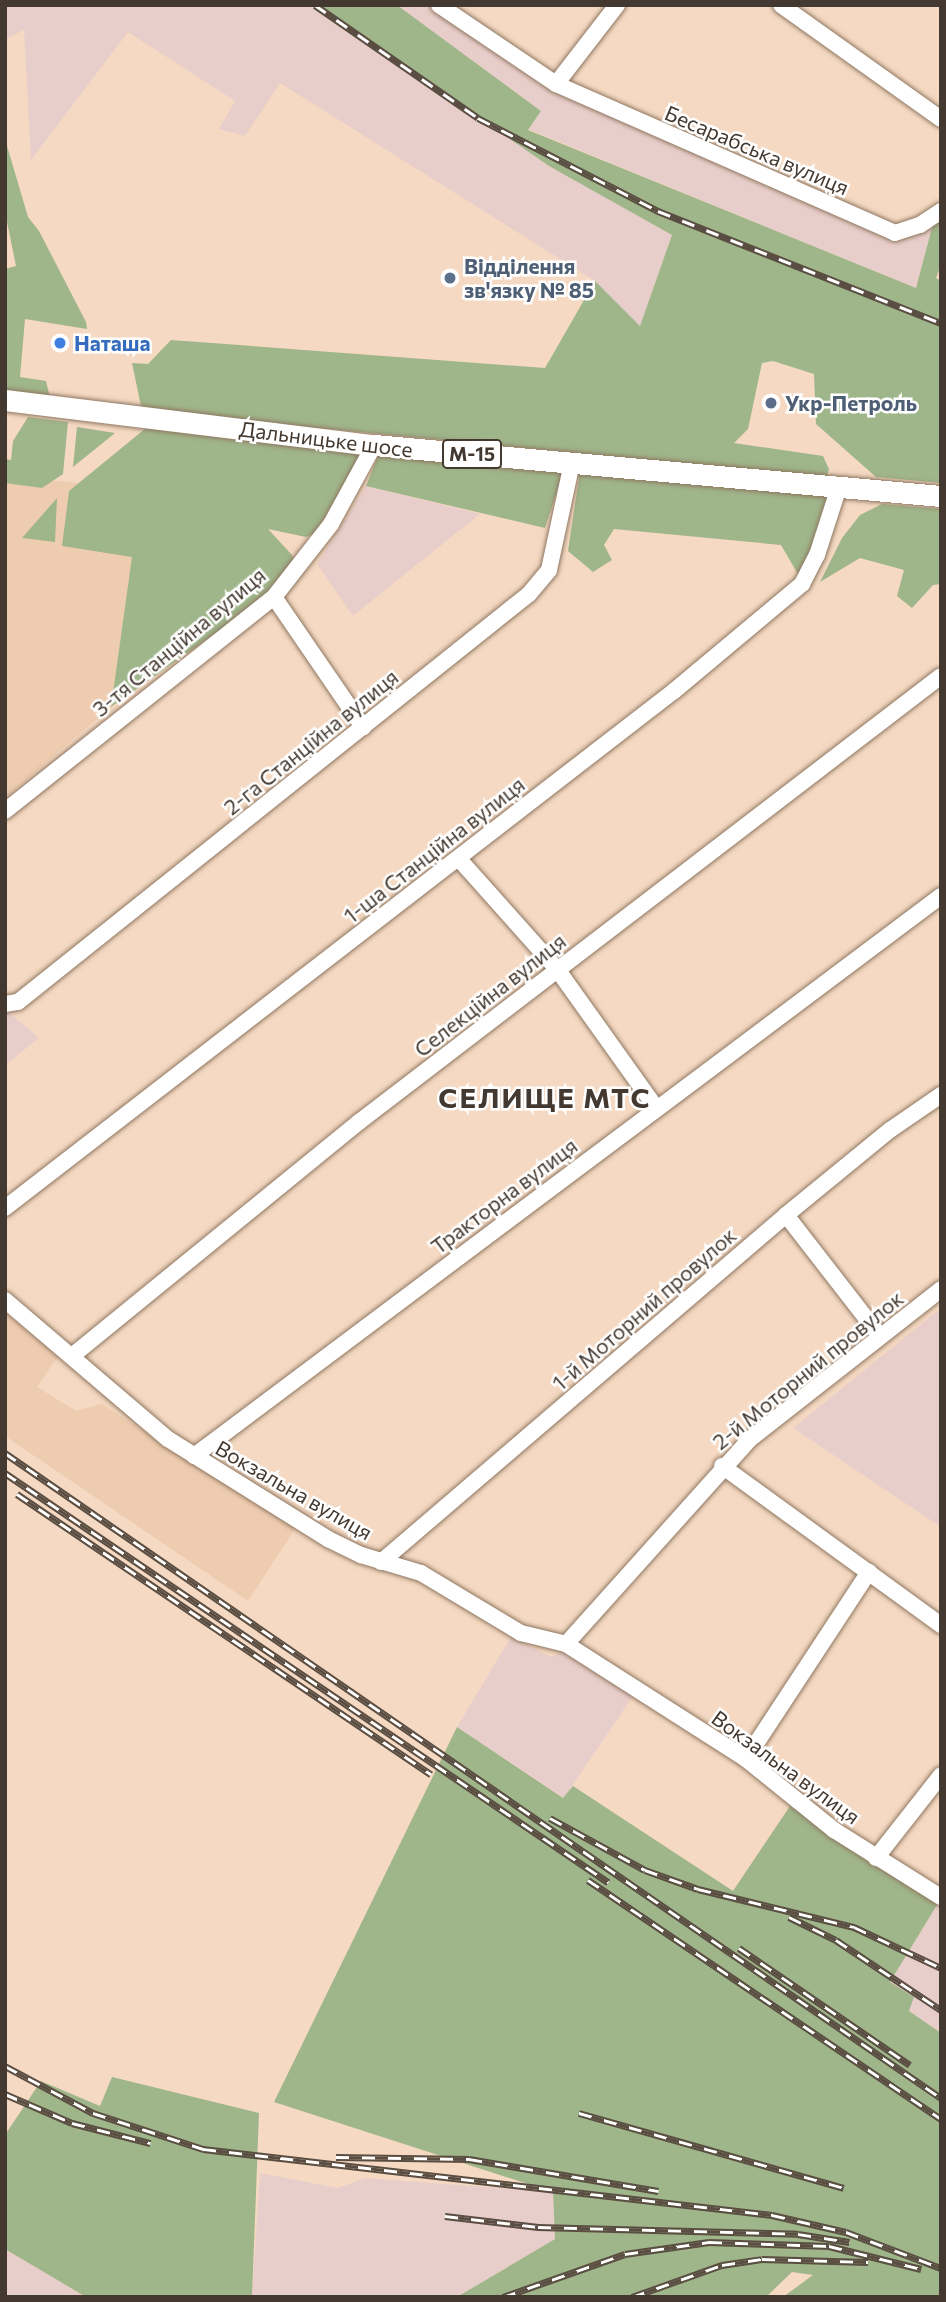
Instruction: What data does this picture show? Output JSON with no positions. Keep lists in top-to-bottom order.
{
  "streets": {
    "main road": ["Дальницьке шосе", "М-15"],
    "street": [
      "Бесарабська вулиця",
      "3-тя Станційна вулиця",
      "2-га Станційна вулиця",
      "1-ша Станційна вулиця",
      "Селекційна вулиця",
      "Тракторна вулиця",
      "1-й Моторний провулок",
      "2-й Моторний провулок",
      "Вокзальна вулиця"
    ]
  },
  "crossings": [
    ["Дальницьке шосе", "3-тя Станційна вулиця"],
    ["Дальницьке шосе", "2-га Станційна вулиця"],
    ["Дальницьке шосе", "1-ша Станційна вулиця"],
    ["Селекційна вулиця", "Вокзальна вулиця"],
    ["Тракторна вулиця", "Вокзальна вулиця"],
    ["1-й Моторний провулок", "Вокзальна вулиця"],
    ["2-й Моторний провулок", "Вокзальна вулиця"]
  ],
  "districts": ["CЕЛИЩЕ МТС"],
  "places": ["Відділення зв'язку № 85", "Наташа", "Укр-Петроль"]
}
